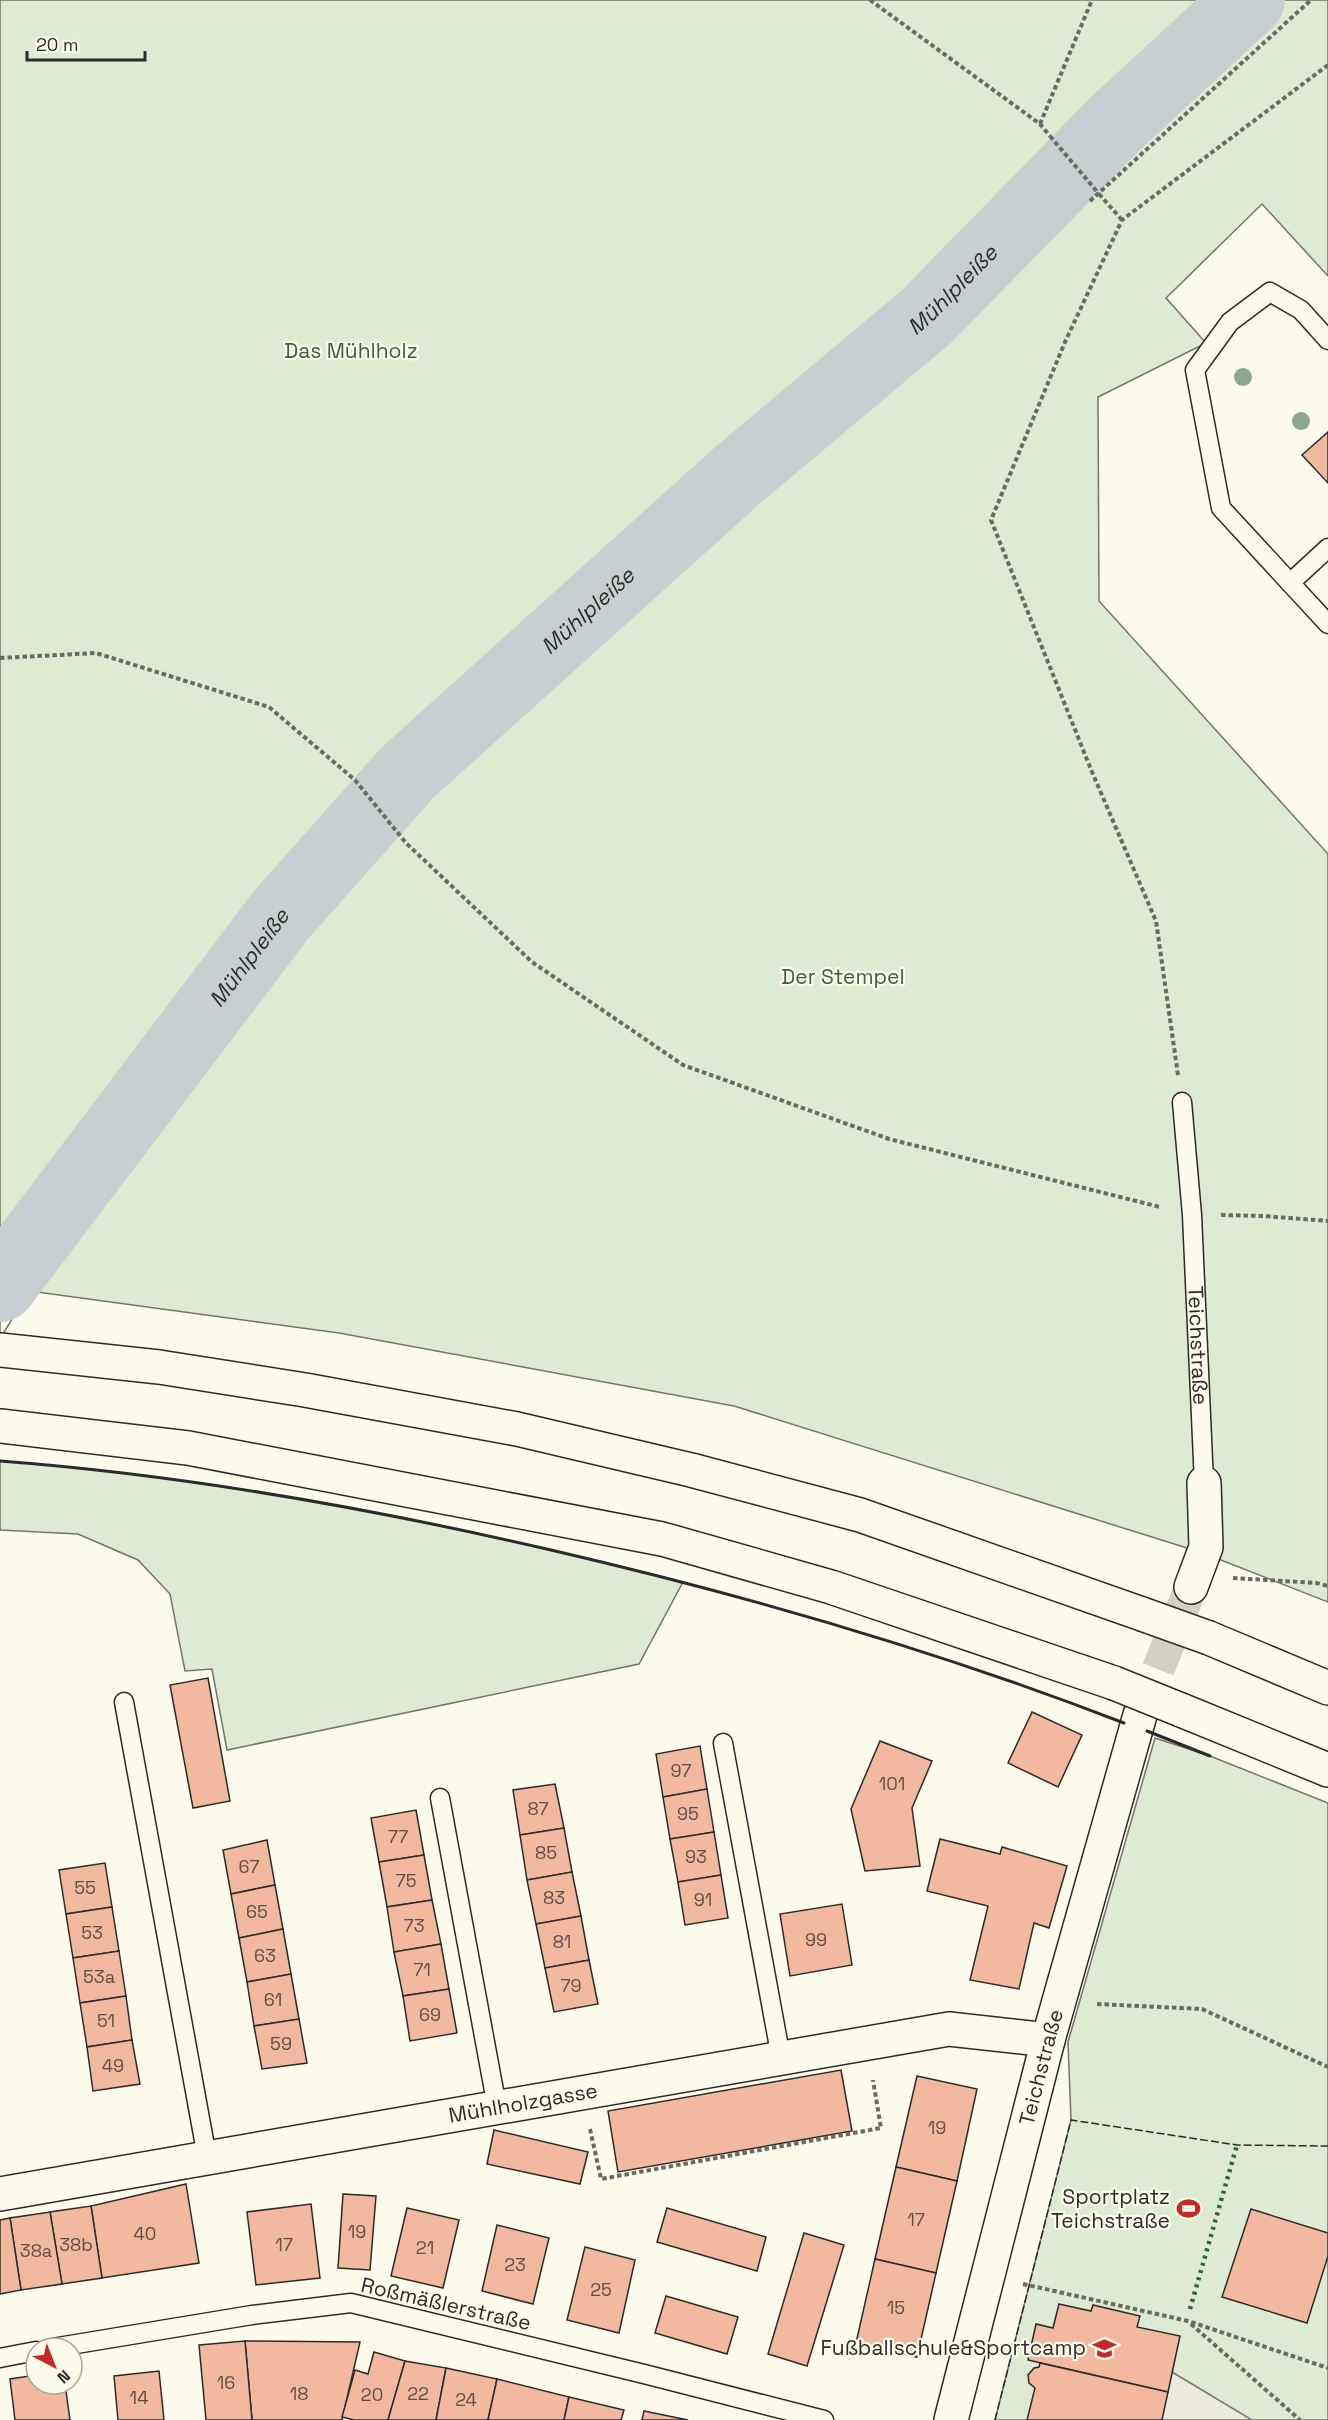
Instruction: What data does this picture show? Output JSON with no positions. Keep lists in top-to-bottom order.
{
  "streets": {
    "main road": ["Teichstraße", "Mühlholzgasse"],
    "lane": ["Roßmäßlerstraße"]
  },
  "crossings": [
    ["Teichstraße", "Mühlholzgasse"]
  ],
  "water": ["Mühlpleiße"],
  "parks": ["Das Mühlholz", "Der Stempel"],
  "places": {
    "sports": ["Sportplatz Teichstraße"],
    "school or university": ["Fußballschule&Sportcamp"]
  },
  "house_numbers": [
    "97",
    "101",
    "87",
    "95",
    "77",
    "85",
    "93",
    "67",
    "75",
    "55",
    "83",
    "91",
    "65",
    "73",
    "53",
    "99",
    "81",
    "63",
    "71",
    "53a",
    "79",
    "61",
    "69",
    "51",
    "59",
    "49",
    "19",
    "17",
    "19",
    "40",
    "38b",
    "17",
    "21",
    "38a",
    "23",
    "25",
    "15",
    "16",
    "18",
    "22",
    "20",
    "14",
    "24"
  ],
  "scale_bar": "20 m",
  "north": "bottom right"
}
